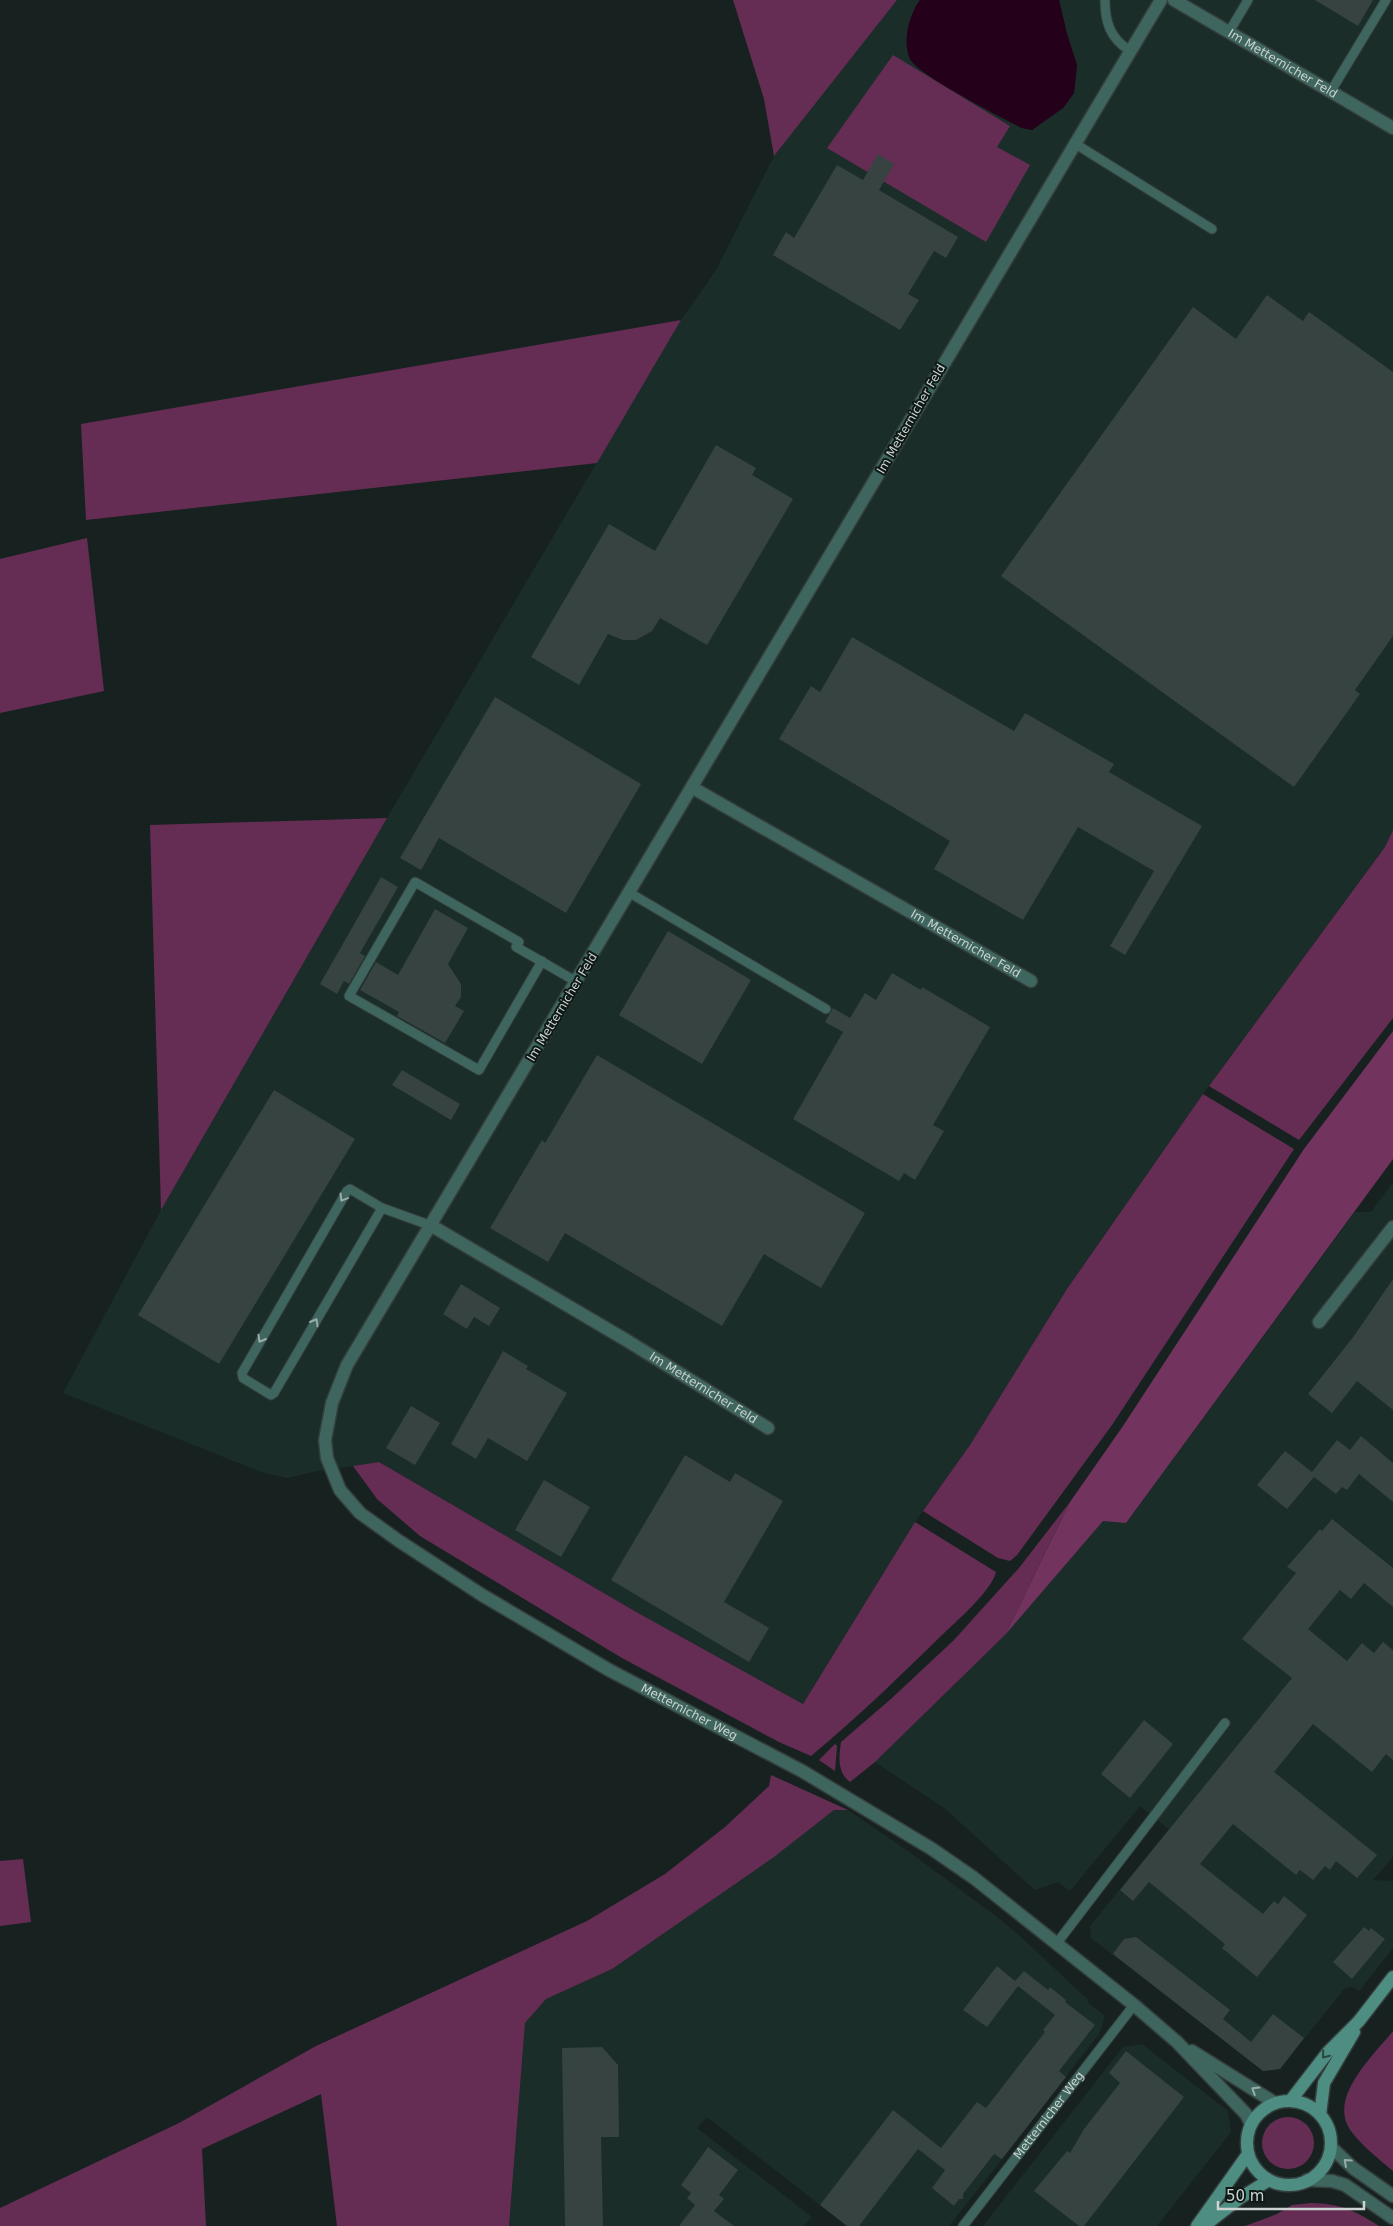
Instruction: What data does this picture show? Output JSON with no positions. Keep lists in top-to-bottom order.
{
  "streets": {
    "street": ["Im Metternicher Feld", "Metternicher Weg"]
  },
  "crossings": [
    ["Im Metternicher Feld", "Metternicher Weg"]
  ],
  "scale_bar": "50 m"
}
